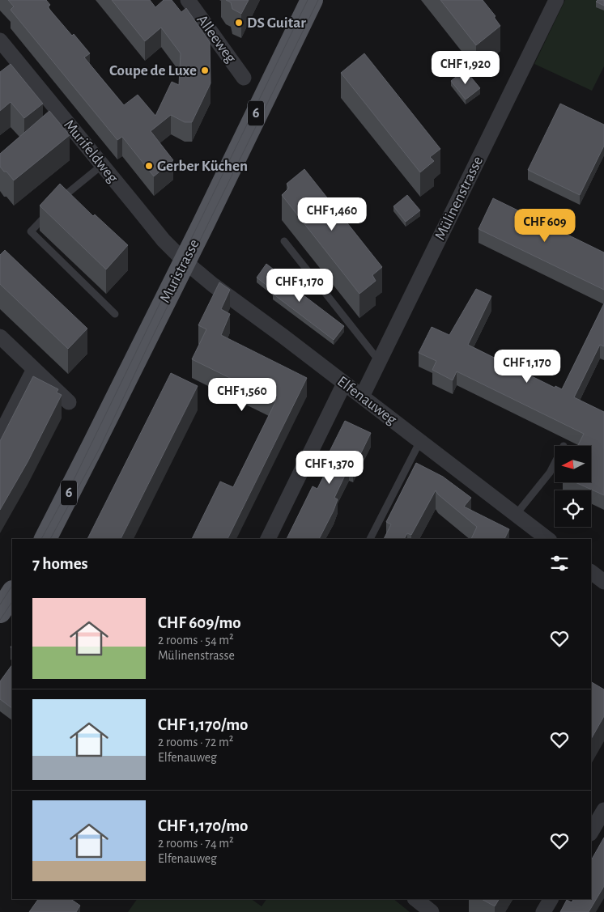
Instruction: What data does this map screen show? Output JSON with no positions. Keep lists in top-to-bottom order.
{
  "streets": {
    "main road": ["6", "Muristrasse"],
    "street": [
      "Alleeweg",
      "Murifeldweg",
      "Mülinenstrasse",
      "Elfenauweg"
    ]
  },
  "crossings": [
    ["Murifeldweg", "Muristrasse"],
    ["Murifeldweg", "Elfenauweg"],
    ["Mülinenstrasse", "Elfenauweg"],
    ["Muristrasse", "Elfenauweg"]
  ],
  "places": ["DS Guitar", "Coupe de Luxe", "Gerber Küchen"],
  "north": "left",
  "page": {
    "price": [
      "CHF 1,920",
      "CHF 1,460",
      "CHF 609",
      "CHF 1,170",
      "CHF 1,170",
      "CHF 1,560",
      "CHF 1,370"
    ],
    "heading": "7 homes",
    "list": [
      {
        "name": "CHF 609/mo",
        "note": "2 rooms · 54 m² · Mülinenstrasse"
      },
      {
        "name": "CHF 1,170/mo",
        "note": "2 rooms · 72 m² · Elfenauweg"
      },
      {
        "name": "CHF 1,170/mo",
        "note": "2 rooms · 74 m² · Elfenauweg"
      }
    ]
  }
}
